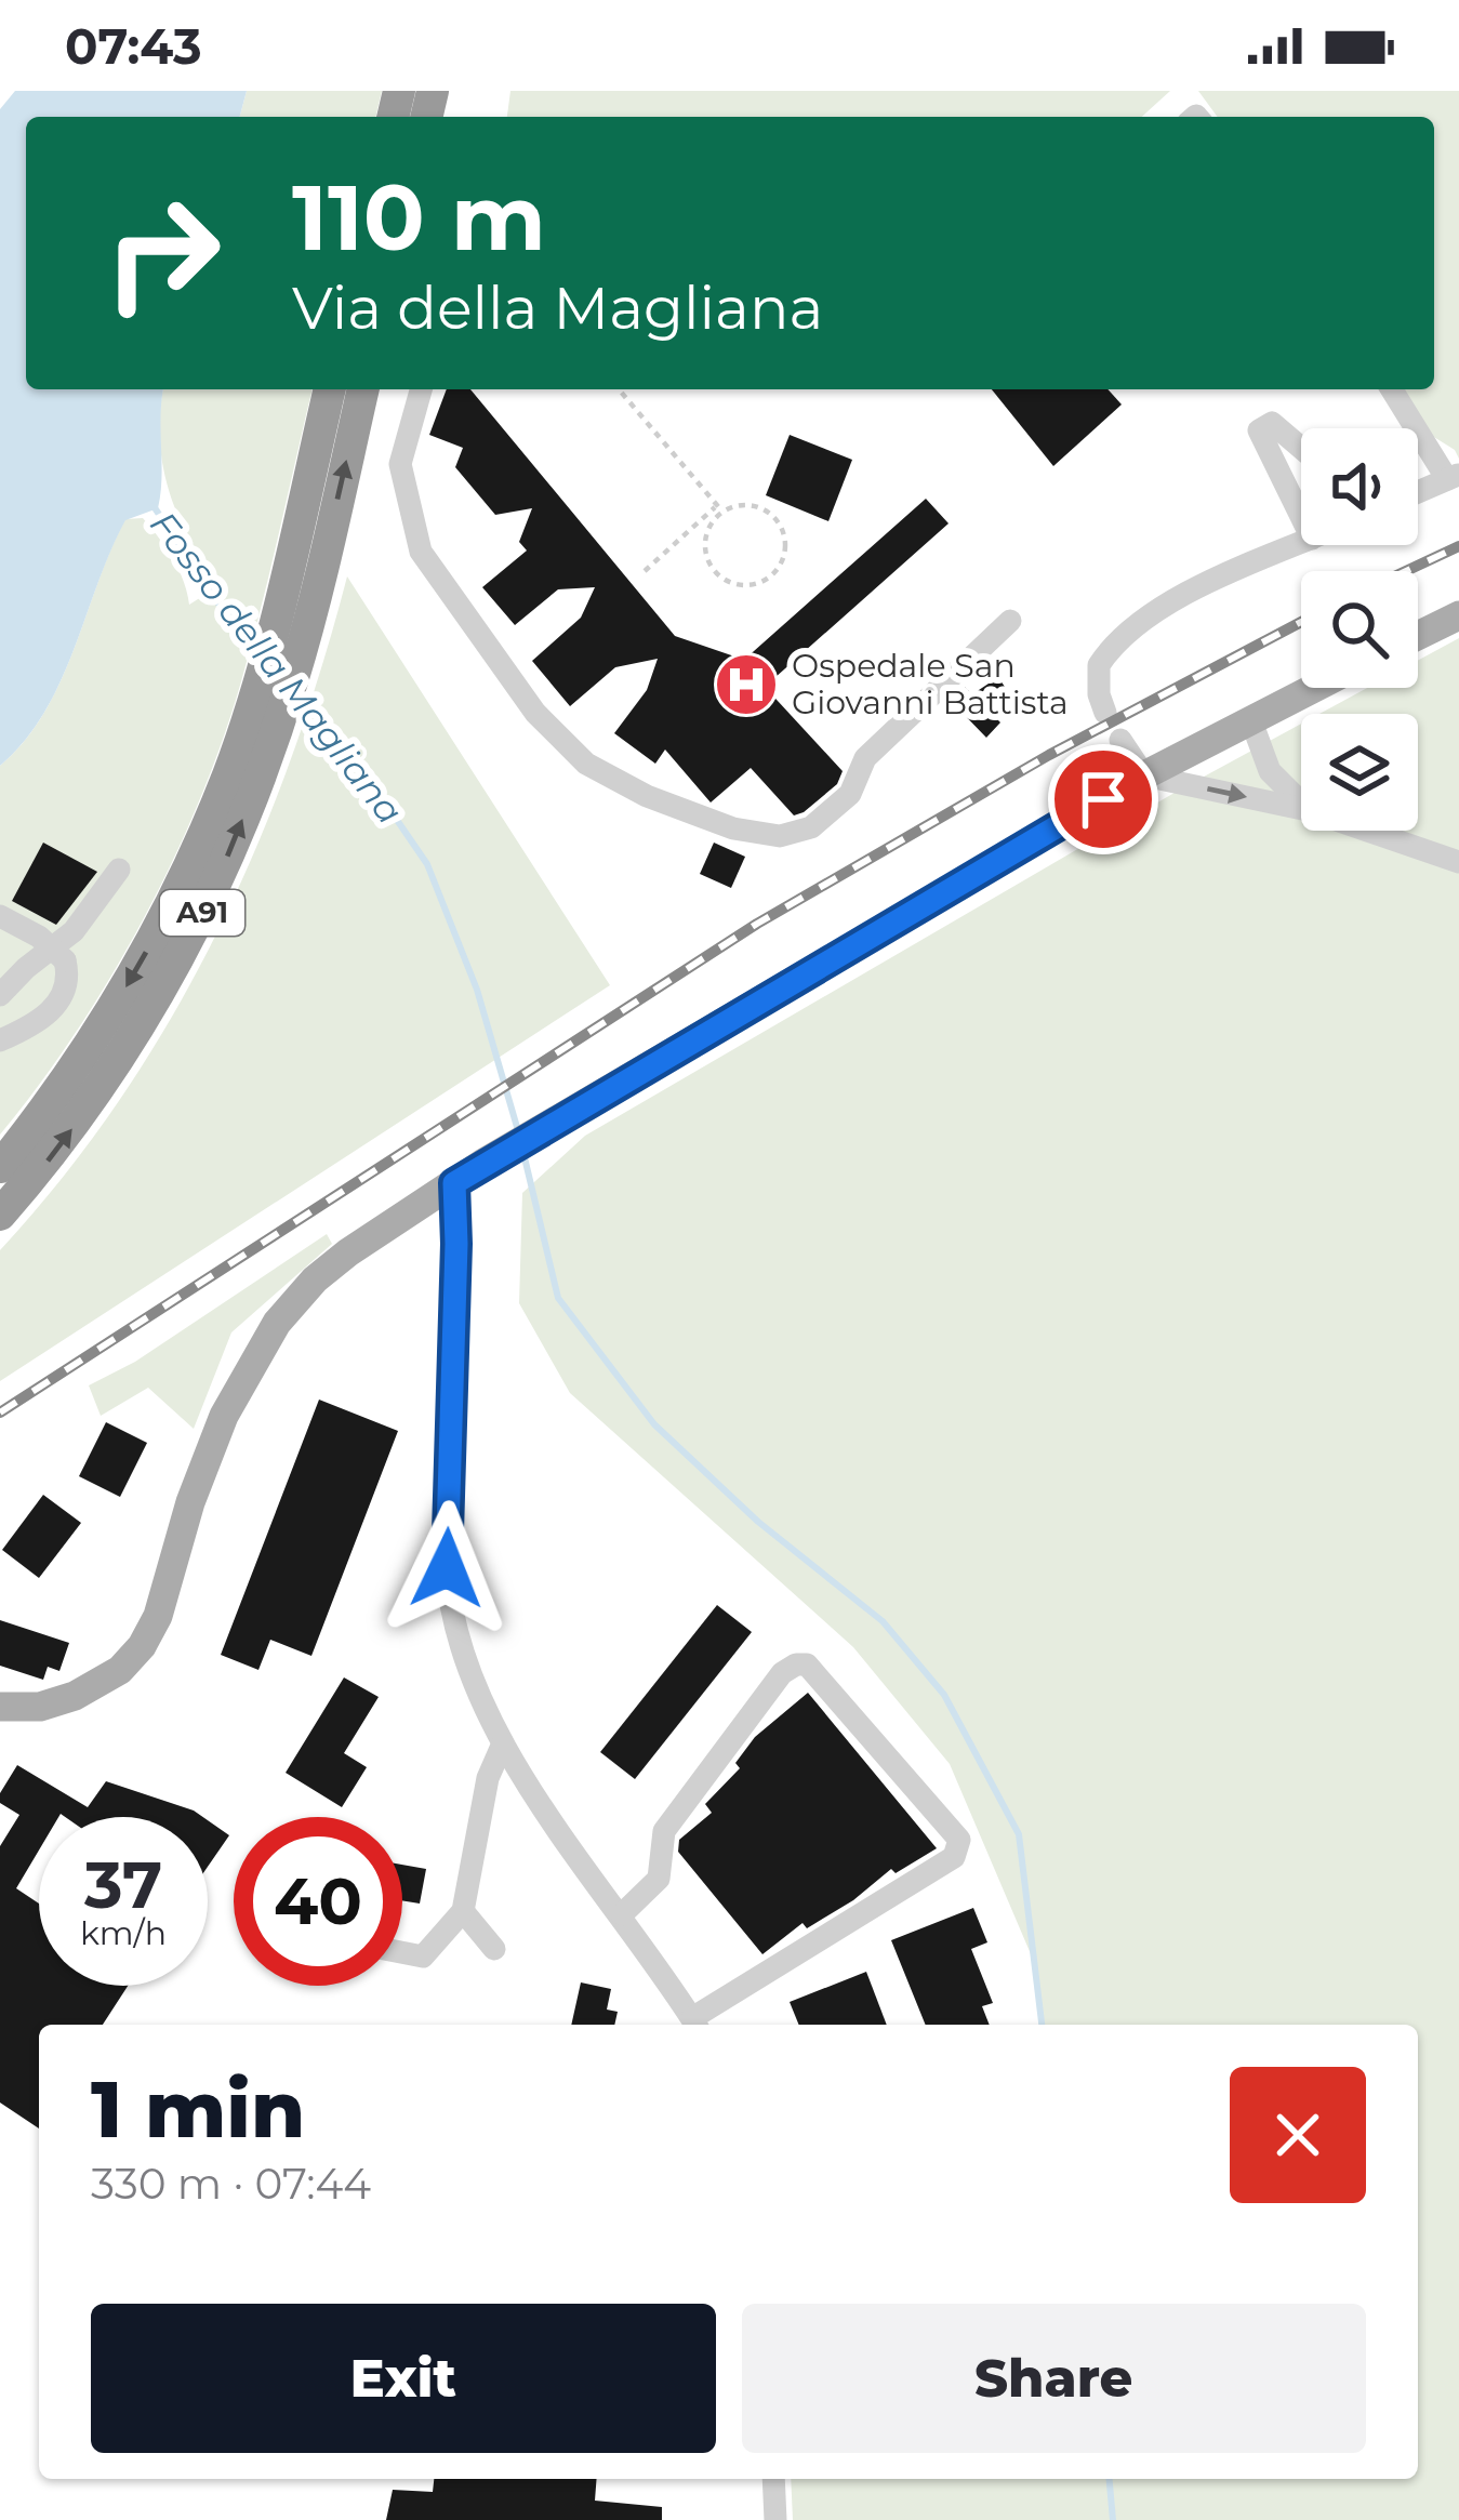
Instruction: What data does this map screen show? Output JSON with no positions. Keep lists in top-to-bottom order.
{
  "streets": {
    "highway": ["A91"]
  },
  "water": ["Fosso della Magliana"],
  "places": {
    "hospital": ["Ospedale San Giovanni Battista"]
  },
  "page": {
    "status": "07:43",
    "turn": ["110 m", "Via della Magliana"],
    "speed": "37 km/h",
    "limit": "40",
    "heading": ["1 min", "330 m · 07:44"],
    "buttons": ["Exit", "Share"]
  }
}
